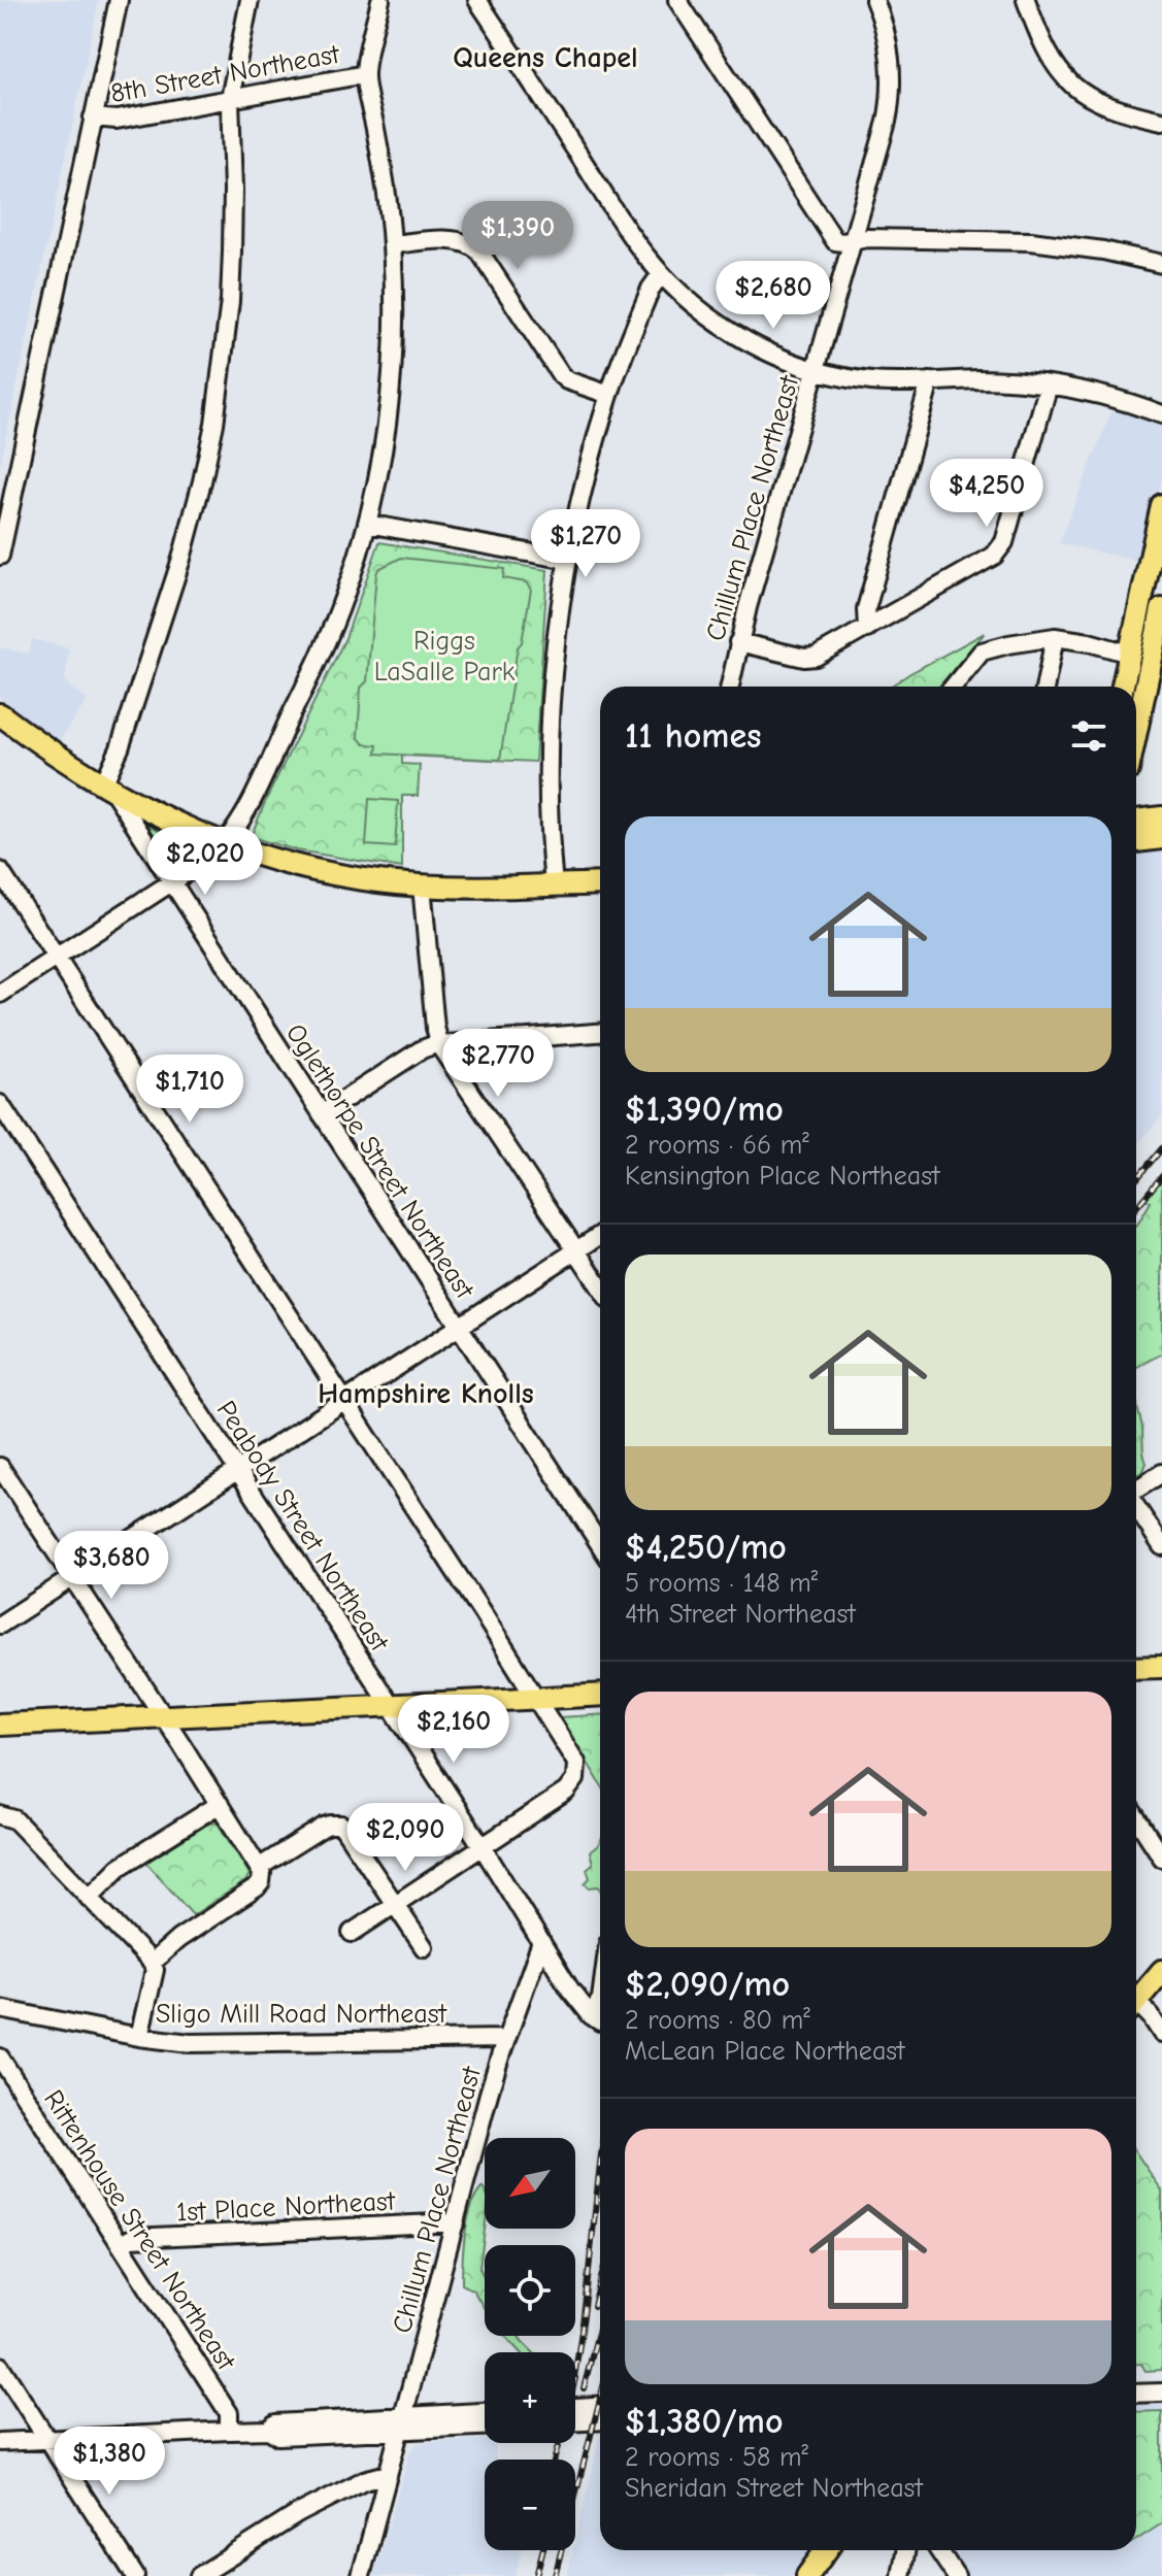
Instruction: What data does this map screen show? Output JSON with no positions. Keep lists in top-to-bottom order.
{
  "streets": {
    "street": [
      "8th Street Northeast",
      "Chillum Place Northeast",
      "Oglethorpe Street Northeast",
      "Peabody Street Northeast",
      "Sligo Mill Road Northeast",
      "1st Place Northeast",
      "Rittenhouse Street Northeast"
    ]
  },
  "crossings": [
    ["Chillum Place Northeast", "Peabody Street Northeast"],
    ["Chillum Place Northeast", "Sligo Mill Road Northeast"],
    ["Chillum Place Northeast", "1st Place Northeast"],
    ["1st Place Northeast", "Rittenhouse Street Northeast"]
  ],
  "districts": ["Queens Chapel", "Hampshire Knolls"],
  "parks": ["Riggs LaSalle Park"],
  "north": "bottom left",
  "page": {
    "price": [
      "$1,390",
      "$2,680",
      "$4,250",
      "$1,270",
      "$2,020",
      "$2,770",
      "$1,710",
      "$3,680",
      "$2,160",
      "$2,090",
      "$1,380"
    ],
    "heading": "11 homes",
    "list": [
      {
        "name": "$1,390/mo",
        "note": "2 rooms · 66 m² · Kensington Place Northeast"
      },
      {
        "name": "$4,250/mo",
        "note": "5 rooms · 148 m² · 4th Street Northeast"
      },
      {
        "name": "$2,090/mo",
        "note": "2 rooms · 80 m² · McLean Place Northeast"
      },
      {
        "name": "$1,380/mo",
        "note": "2 rooms · 58 m² · Sheridan Street Northeast"
      }
    ],
    "map_buttons": ["+", "−"]
  }
}
